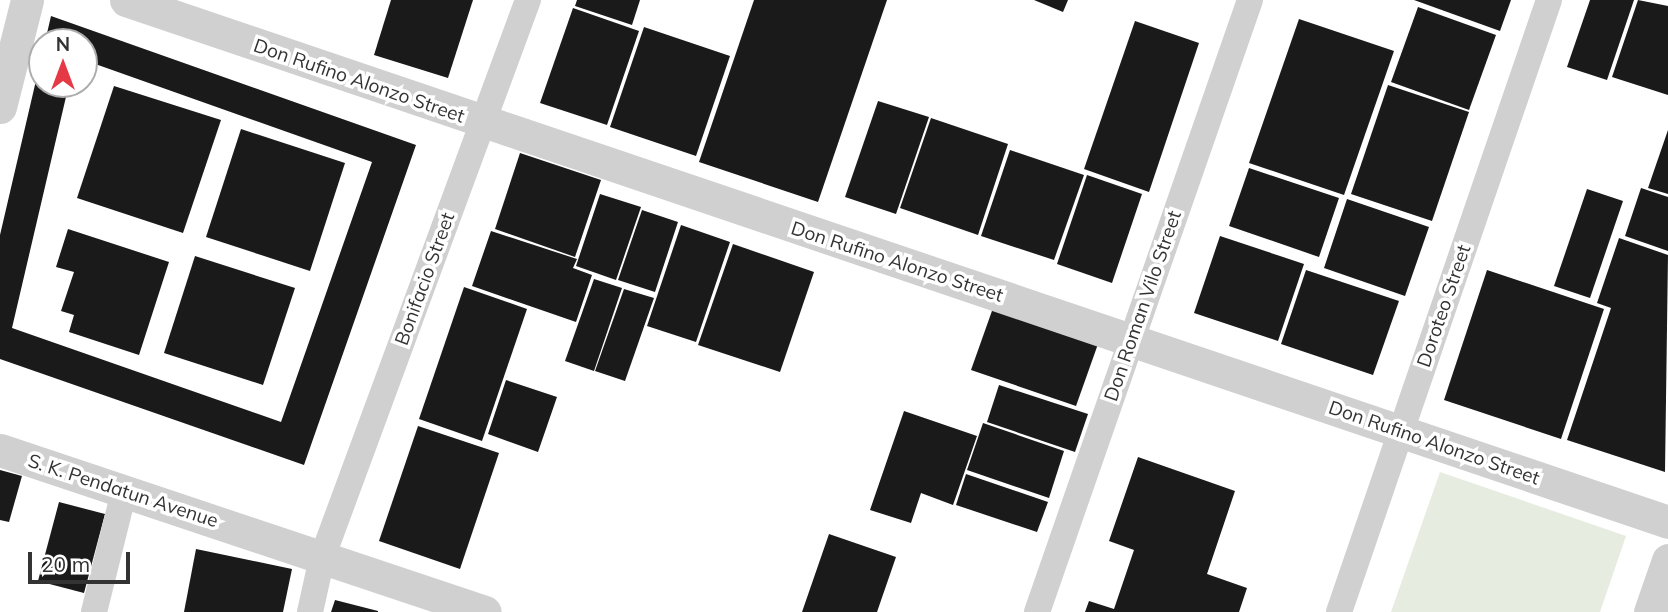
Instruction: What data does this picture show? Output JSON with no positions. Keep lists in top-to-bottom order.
{
  "streets": {
    "street": [
      "Don Rufino Alonzo Street",
      "Bonifacio Street",
      "Don Roman Vilo Street",
      "Doroteo Street",
      "S. K. Pendatun Avenue"
    ]
  },
  "crossings": [
    ["Don Rufino Alonzo Street", "Bonifacio Street"],
    ["Don Rufino Alonzo Street", "Don Roman Vilo Street"],
    ["Don Rufino Alonzo Street", "Doroteo Street"],
    ["Bonifacio Street", "S. K. Pendatun Avenue"]
  ],
  "scale_bar": "20 m",
  "north": "top"
}
